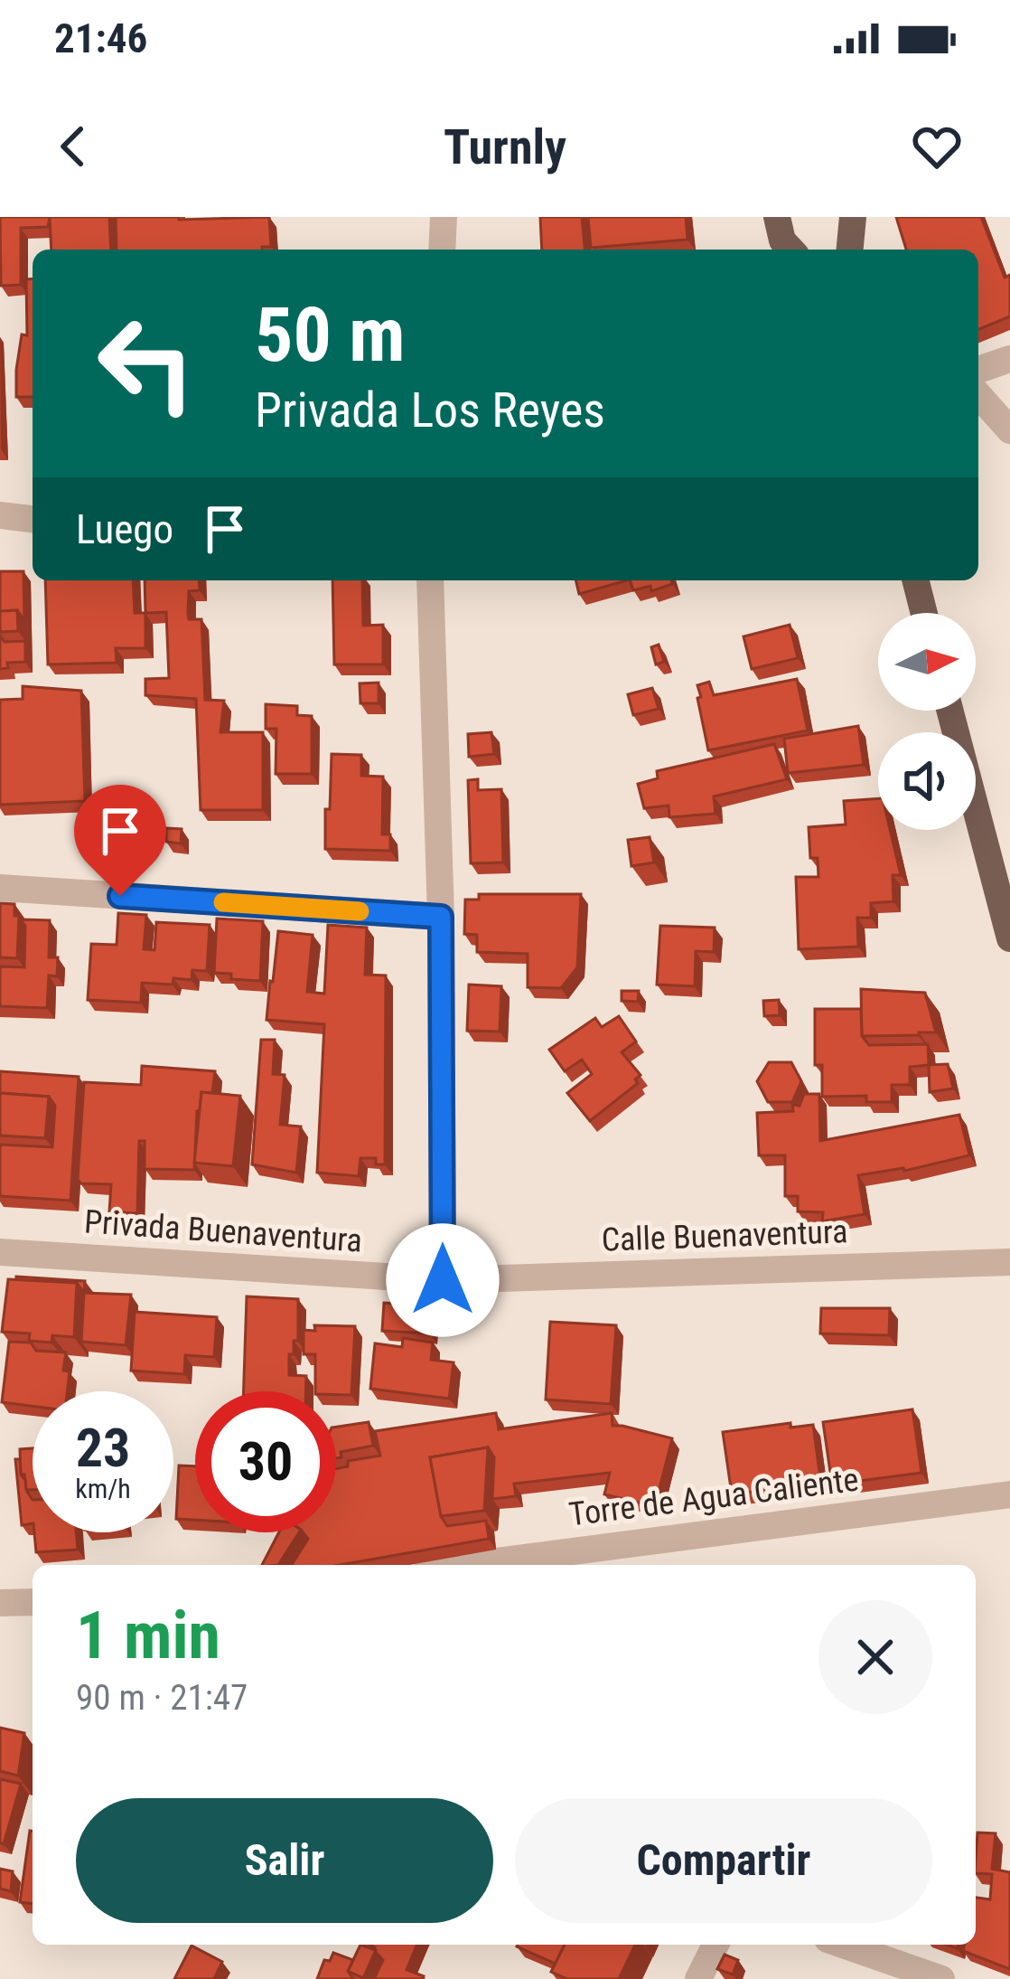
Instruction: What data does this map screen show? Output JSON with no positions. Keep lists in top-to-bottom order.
{
  "streets": {
    "street": ["Privada Buenaventura", "Calle Buenaventura", "Torre de Agua Caliente"]
  },
  "crossings": [
    ["Privada Buenaventura", "Calle Buenaventura"]
  ],
  "north": "right",
  "page": {
    "status": "21:46",
    "header": "Turnly",
    "turn": ["50 m", "Privada Los Reyes"],
    "then": "Luego",
    "speed": "23 km/h",
    "limit": "30",
    "heading": ["1 min", "90 m · 21:47"],
    "buttons": ["Salir", "Compartir"]
  }
}
